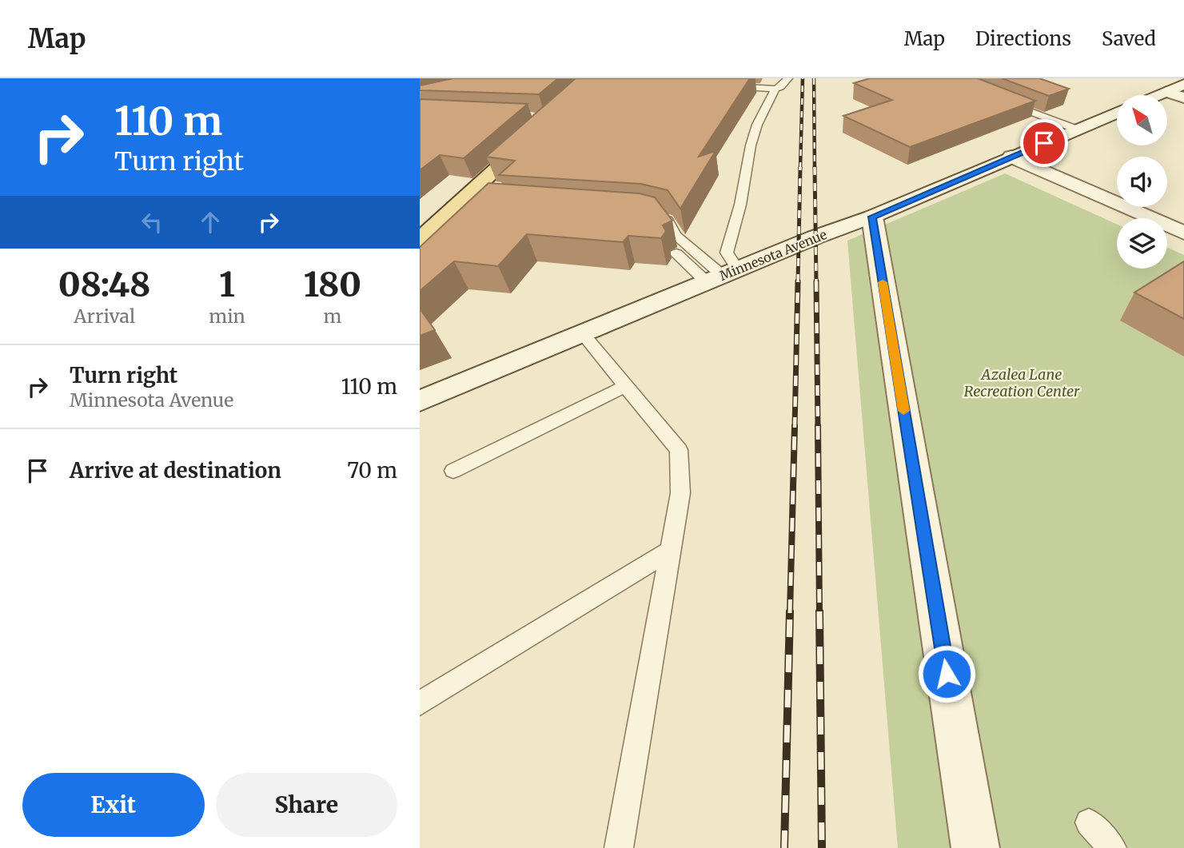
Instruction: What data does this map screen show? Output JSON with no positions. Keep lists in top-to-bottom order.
{
  "streets": {
    "street": ["Minnesota Avenue"]
  },
  "parks": ["Azalea Lane Recreation Center"],
  "north": "top left",
  "page": {
    "header": "Map",
    "nav": ["Map", "Directions", "Saved"],
    "turn": ["110 m", "Turn right"],
    "eta": [
      "08:48",
      "Arrival",
      "1",
      "min",
      "180",
      "m"
    ],
    "list": [
      {
        "name": "Turn right",
        "note": "Minnesota Avenue",
        "value": "110 m"
      },
      {
        "name": "Arrive at destination",
        "value": "70 m"
      }
    ],
    "buttons": ["Exit", "Share"]
  }
}
